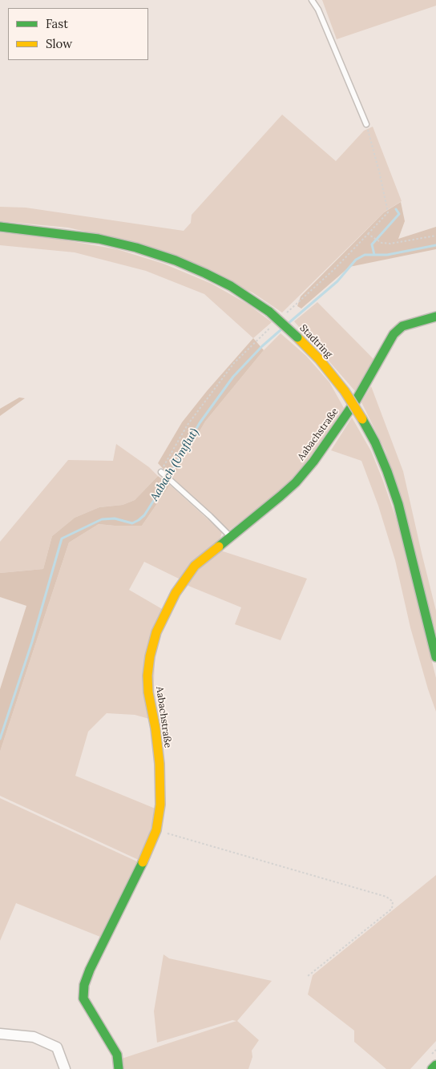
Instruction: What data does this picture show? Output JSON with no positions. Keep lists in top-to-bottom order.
{
  "streets": {
    "street": ["Stadtring", "Aabachstraße"]
  },
  "water": ["Aabach (Umflut)"],
  "legend": ["Fast", "Slow"]
}
